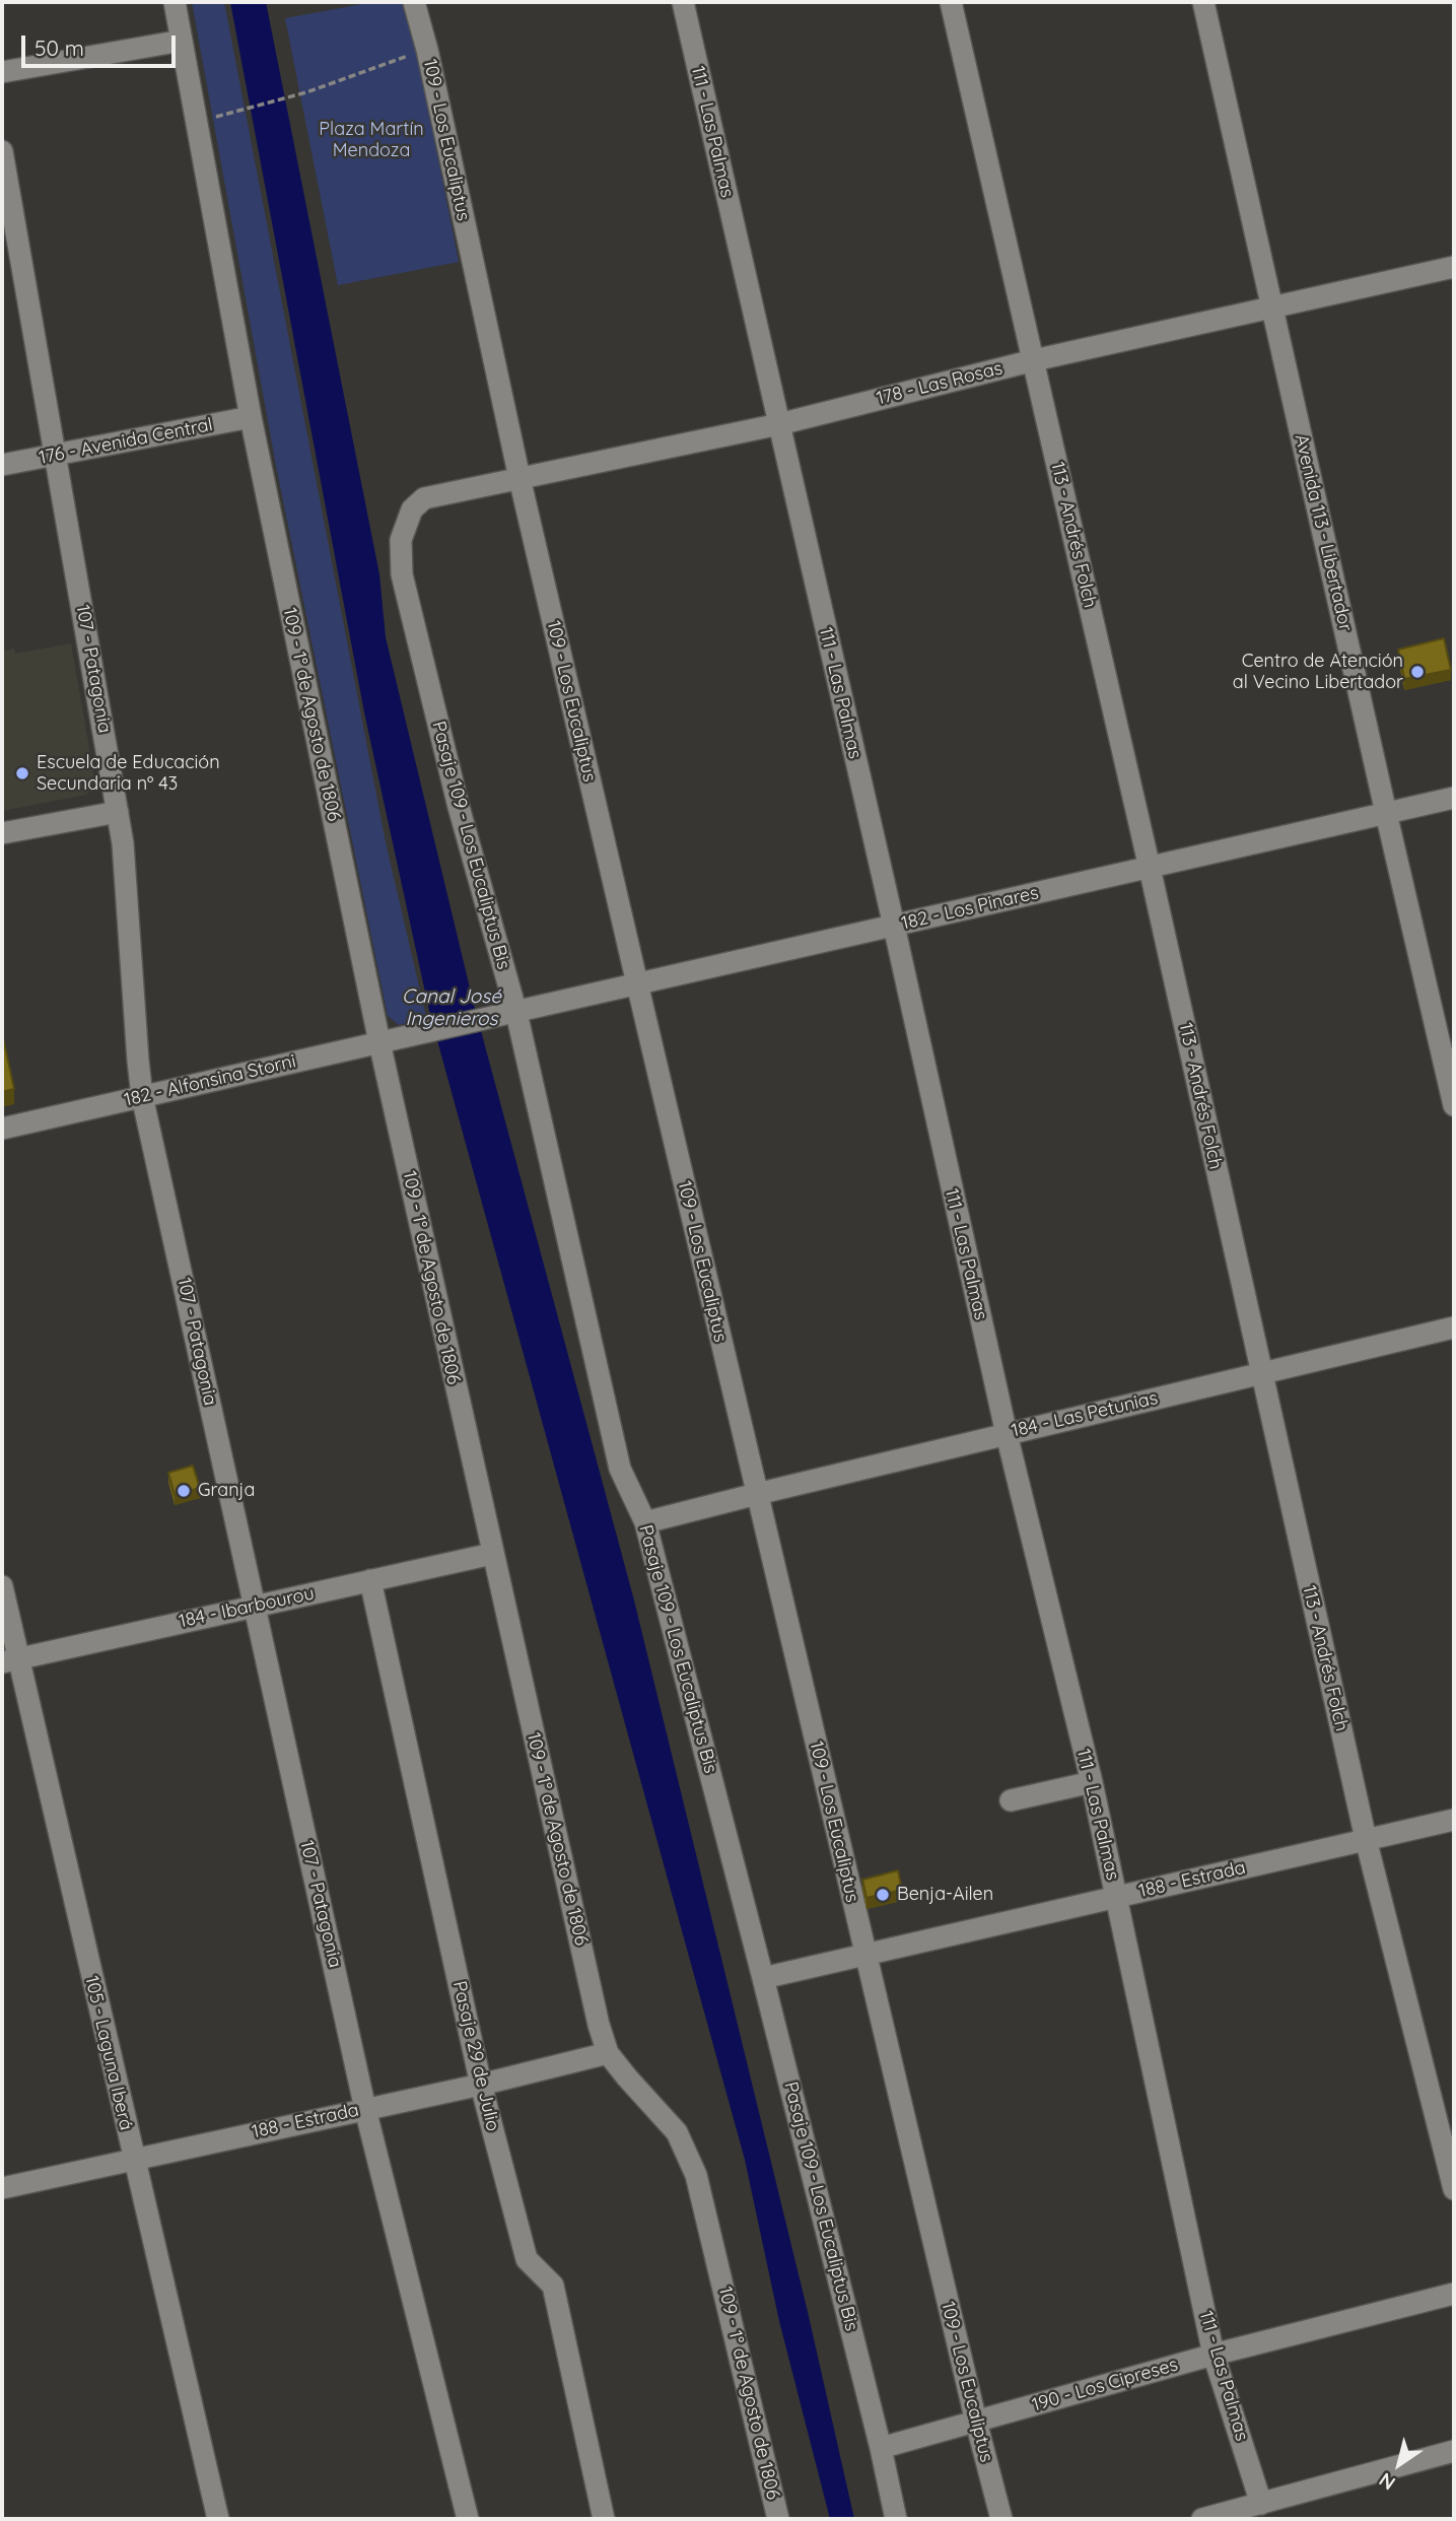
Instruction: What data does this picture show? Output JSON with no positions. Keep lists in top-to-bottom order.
{
  "streets": {
    "street": [
      "111 - Las Palmas",
      "109 - Los Eucaliptus",
      "178 - Las Rosas",
      "176 - Avenida Central",
      "Avenida 113 - Libertador",
      "113 - Andrés Folch",
      "107 - Patagonia",
      "109 - 1° de Agosto de 1806",
      "Pasaje 109 - Los Eucaliptus Bis",
      "182 - Los Pinares",
      "182 - Alfonsina Storni",
      "184 - Las Petunias",
      "184 - Ibarbourou",
      "188 - Estrada",
      "105 - Laguna Iberá",
      "Pasaje 29 de Julio",
      "190 - Los Cipreses"
    ]
  },
  "crossings": [
    ["111 - Las Palmas", "178 - Las Rosas"],
    ["111 - Las Palmas", "182 - Los Pinares"],
    ["111 - Las Palmas", "184 - Las Petunias"],
    ["111 - Las Palmas", "188 - Estrada"],
    ["111 - Las Palmas", "190 - Los Cipreses"],
    ["109 - Los Eucaliptus", "178 - Las Rosas"],
    ["109 - Los Eucaliptus", "182 - Los Pinares"],
    ["109 - Los Eucaliptus", "184 - Las Petunias"],
    ["109 - Los Eucaliptus", "188 - Estrada"],
    ["109 - Los Eucaliptus", "190 - Los Cipreses"],
    ["178 - Las Rosas", "Avenida 113 - Libertador"],
    ["178 - Las Rosas", "113 - Andrés Folch"],
    ["178 - Las Rosas", "Pasaje 109 - Los Eucaliptus Bis"],
    ["176 - Avenida Central", "107 - Patagonia"],
    ["176 - Avenida Central", "109 - 1° de Agosto de 1806"],
    ["Avenida 113 - Libertador", "182 - Los Pinares"],
    ["113 - Andrés Folch", "182 - Los Pinares"],
    ["113 - Andrés Folch", "184 - Las Petunias"],
    ["113 - Andrés Folch", "188 - Estrada"],
    ["107 - Patagonia", "182 - Alfonsina Storni"],
    ["107 - Patagonia", "184 - Ibarbourou"],
    ["107 - Patagonia", "188 - Estrada"],
    ["109 - 1° de Agosto de 1806", "182 - Alfonsina Storni"],
    ["109 - 1° de Agosto de 1806", "184 - Ibarbourou"],
    ["109 - 1° de Agosto de 1806", "188 - Estrada"],
    ["Pasaje 109 - Los Eucaliptus Bis", "182 - Los Pinares"],
    ["Pasaje 109 - Los Eucaliptus Bis", "184 - Las Petunias"],
    ["Pasaje 109 - Los Eucaliptus Bis", "188 - Estrada"],
    ["Pasaje 109 - Los Eucaliptus Bis", "190 - Los Cipreses"],
    ["182 - Los Pinares", "182 - Alfonsina Storni"],
    ["184 - Ibarbourou", "105 - Laguna Iberá"],
    ["184 - Ibarbourou", "Pasaje 29 de Julio"],
    ["188 - Estrada", "105 - Laguna Iberá"],
    ["188 - Estrada", "Pasaje 29 de Julio"]
  ],
  "water": ["Canal José Ingenieros"],
  "parks": ["Plaza Martín Mendoza"],
  "places": [
    "Centro de Atención al Vecino Libertador",
    "Escuela de Educación Secundaria nº 43",
    "Granja",
    "Benja-Ailen"
  ],
  "scale_bar": "50 m",
  "north": "bottom left"
}
